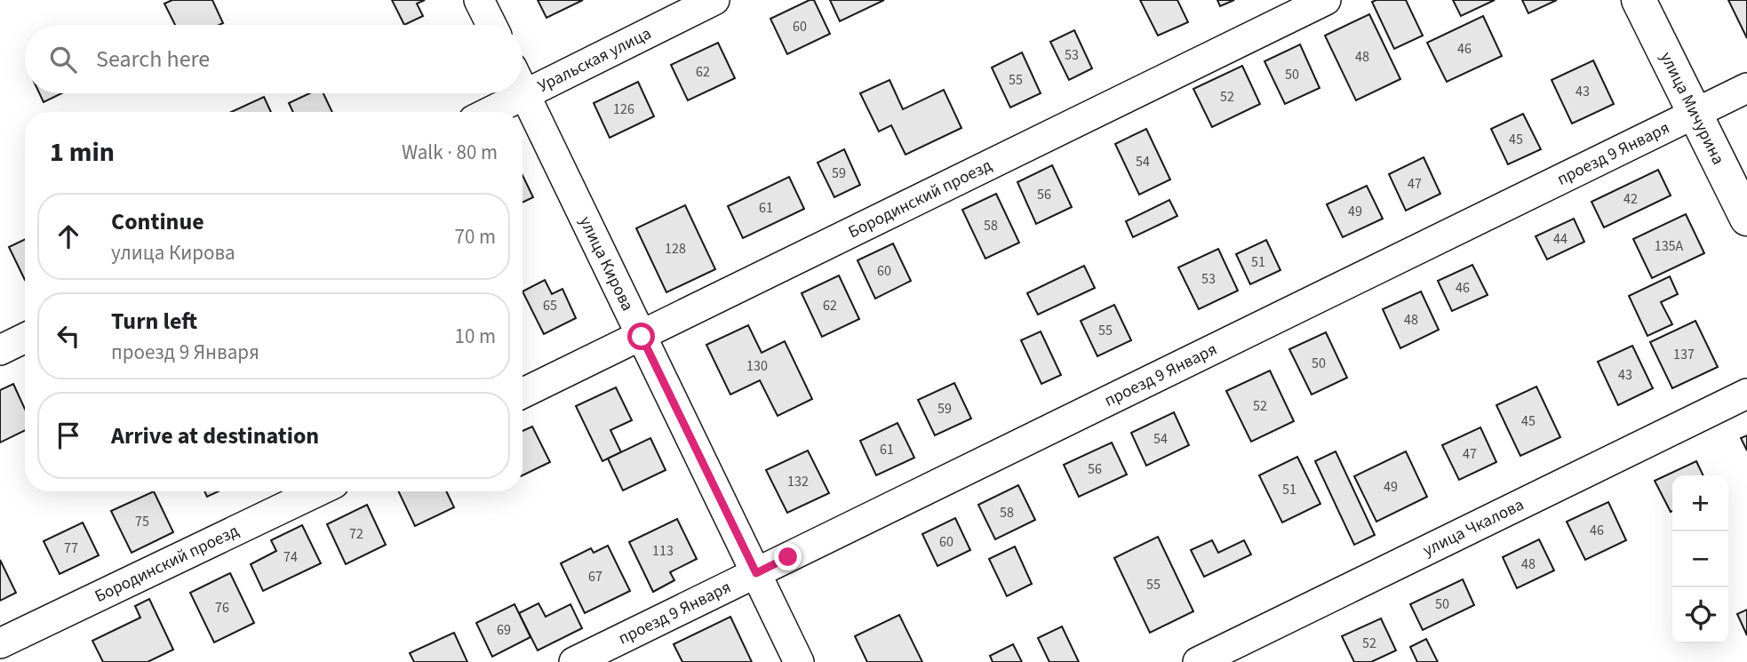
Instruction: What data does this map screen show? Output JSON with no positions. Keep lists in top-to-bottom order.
{
  "streets": {
    "main road": ["улица Мичурина"],
    "street": [
      "Уральская улица",
      "проезд 9 Января",
      "Бородинский проезд",
      "улица Кирова",
      "улица Чкалова"
    ]
  },
  "crossings": [
    ["Уральская улица", "улица Кирова"],
    ["улица Мичурина", "проезд 9 Января"],
    ["проезд 9 Января", "улица Кирова"],
    ["Бородинский проезд", "улица Кирова"]
  ],
  "house_numbers": [
    "60",
    "46",
    "53",
    "48",
    "62",
    "50",
    "55",
    "43",
    "52",
    "126",
    "45",
    "54",
    "59",
    "47",
    "56",
    "42",
    "61",
    "49",
    "58",
    "44",
    "135А",
    "128",
    "51",
    "60",
    "53",
    "46",
    "65",
    "62",
    "48",
    "55",
    "137",
    "50",
    "130",
    "43",
    "52",
    "59",
    "45",
    "54",
    "61",
    "47",
    "56",
    "132",
    "49",
    "51",
    "58",
    "75",
    "46",
    "72",
    "60",
    "77",
    "113",
    "74",
    "48",
    "67",
    "55",
    "50",
    "76",
    "69",
    "52"
  ],
  "page": {
    "search": "Search here",
    "heading": ["1 min", "Walk · 80 m"],
    "list": [
      ["Continue", "улица Кирова", "70 m"],
      ["Turn left", "проезд 9 Января", "10 m"],
      "Arrive at destination"
    ],
    "map_buttons": ["+", "−"]
  }
}
